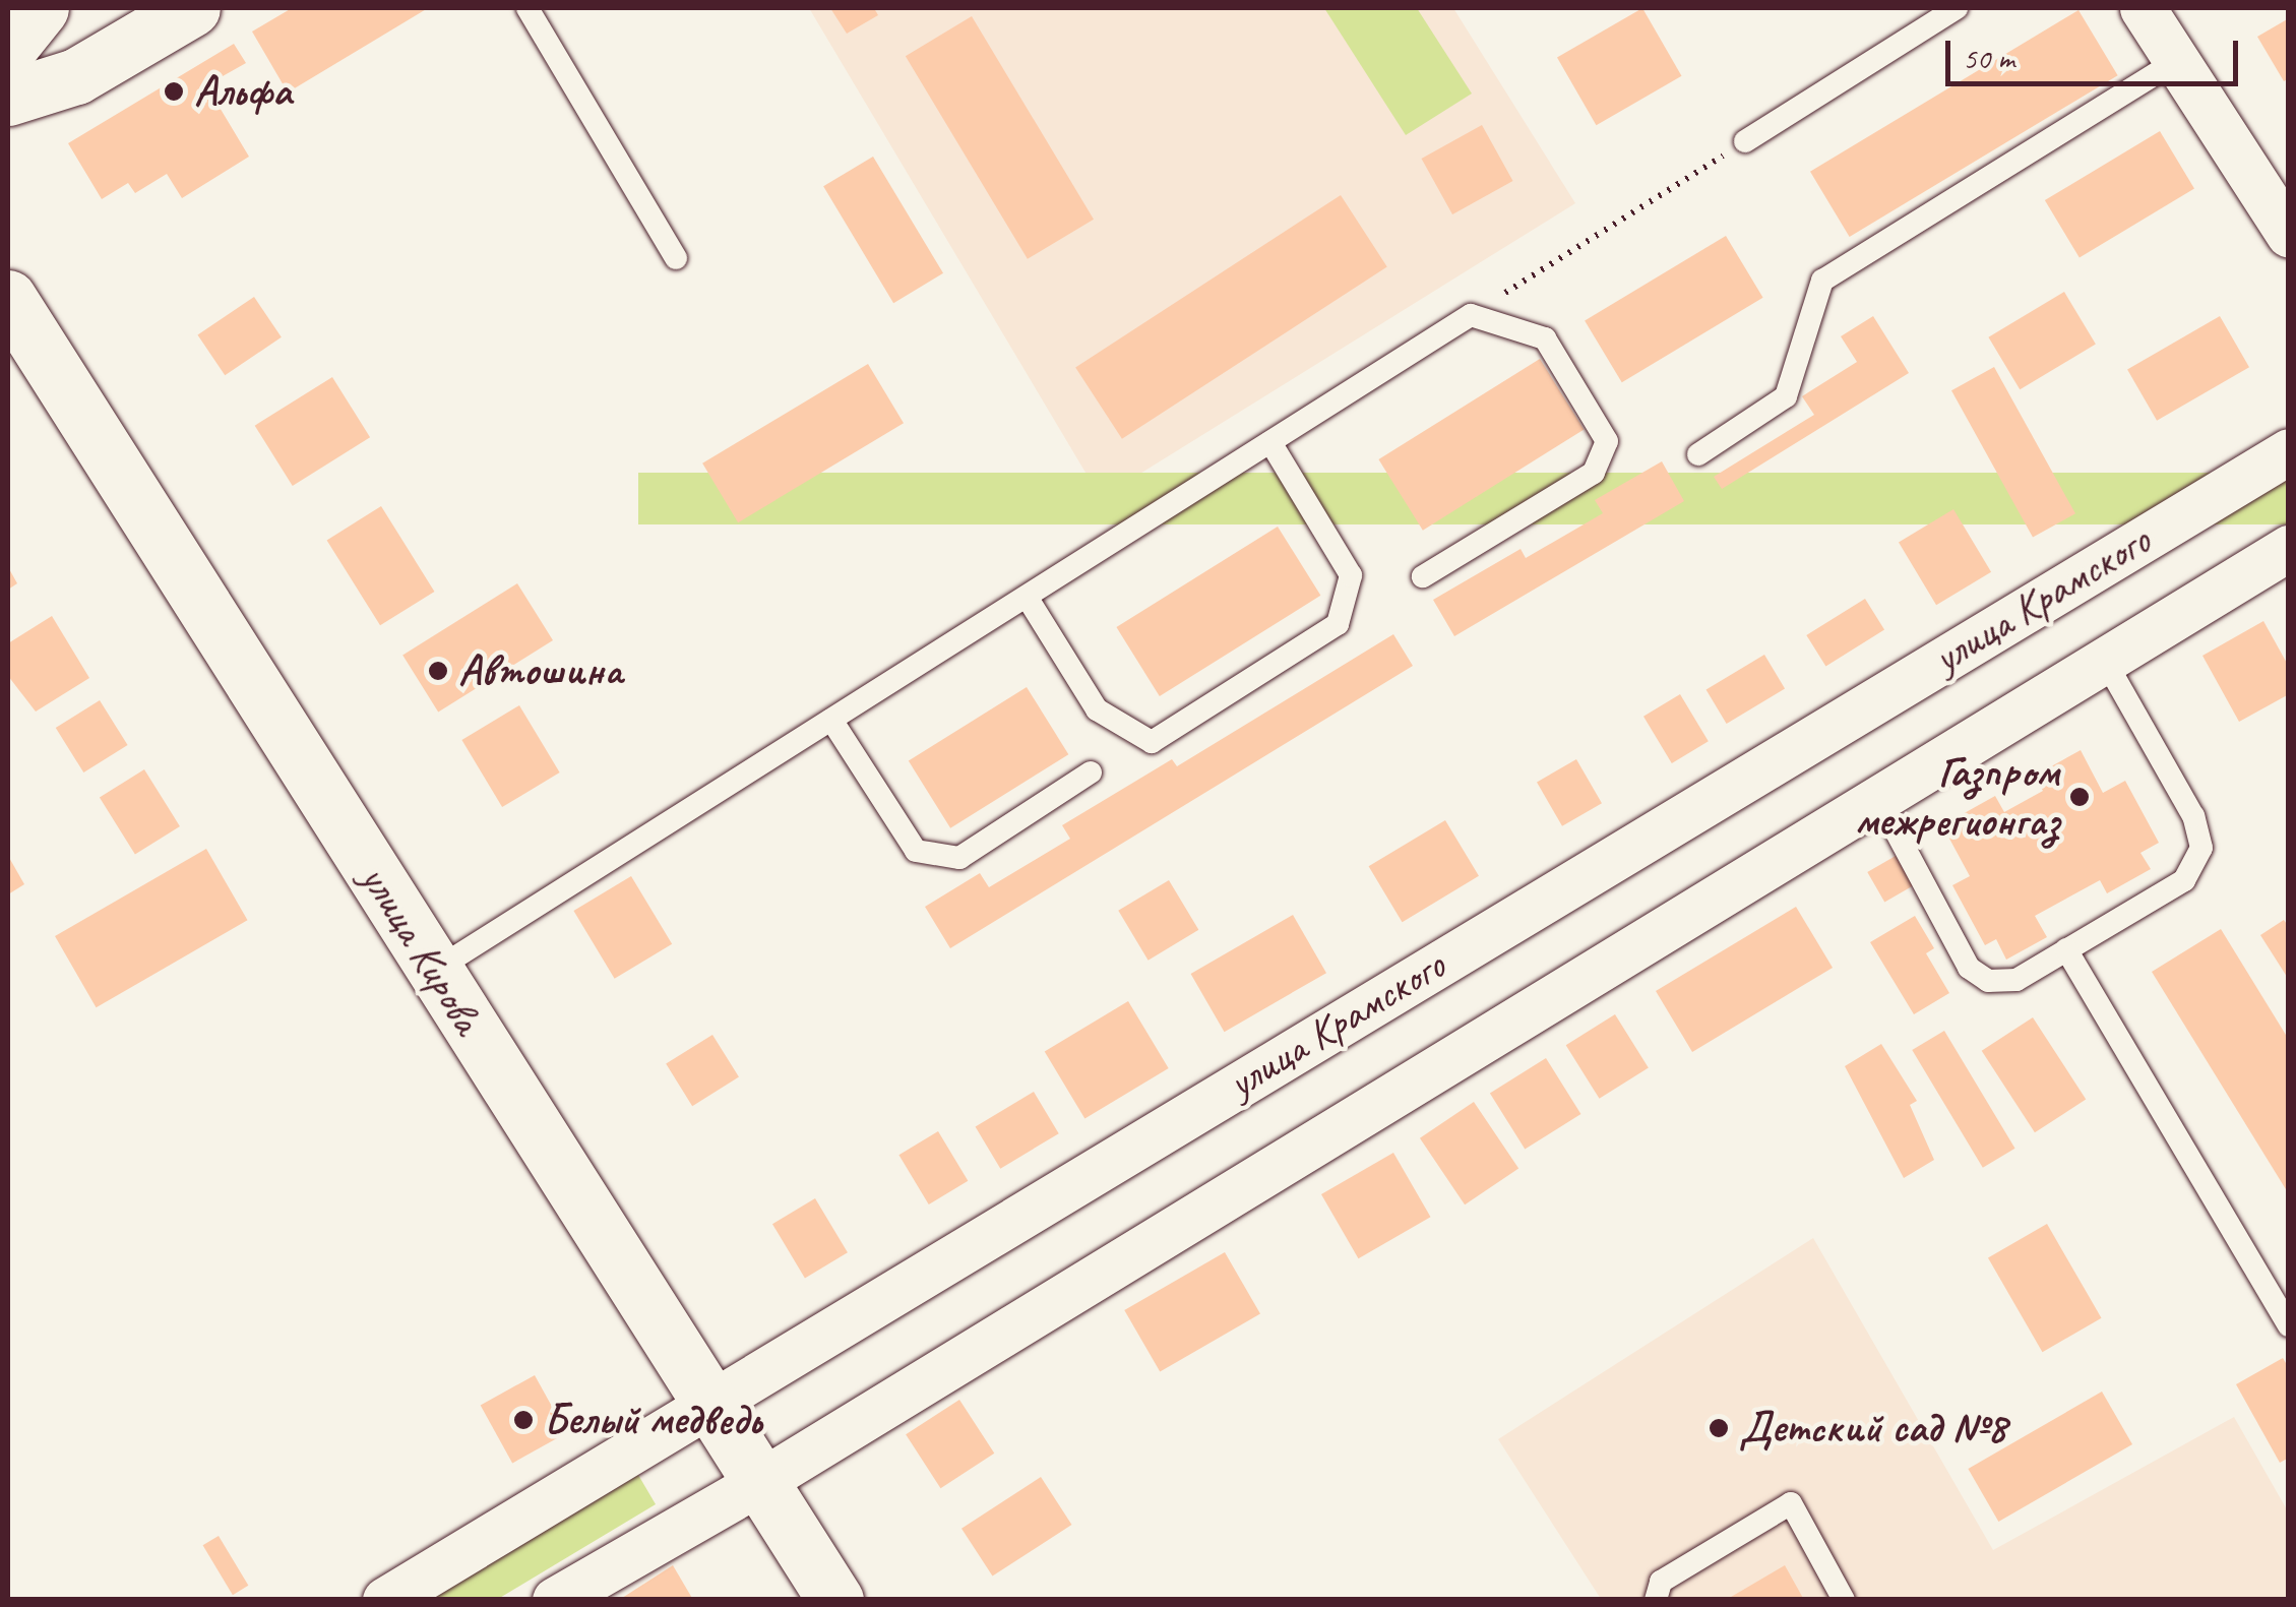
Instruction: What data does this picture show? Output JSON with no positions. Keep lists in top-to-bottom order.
{
  "streets": {
    "main road": ["улица Кирова"],
    "street": ["улица Крамского"]
  },
  "crossings": [
    ["улица Крамского", "улица Кирова"]
  ],
  "places": [
    "Альфа",
    "Автошина",
    "Газпром межрегионгаз",
    "Белый медведь",
    "Детский сад №8"
  ],
  "scale_bar": "50 m"
}
